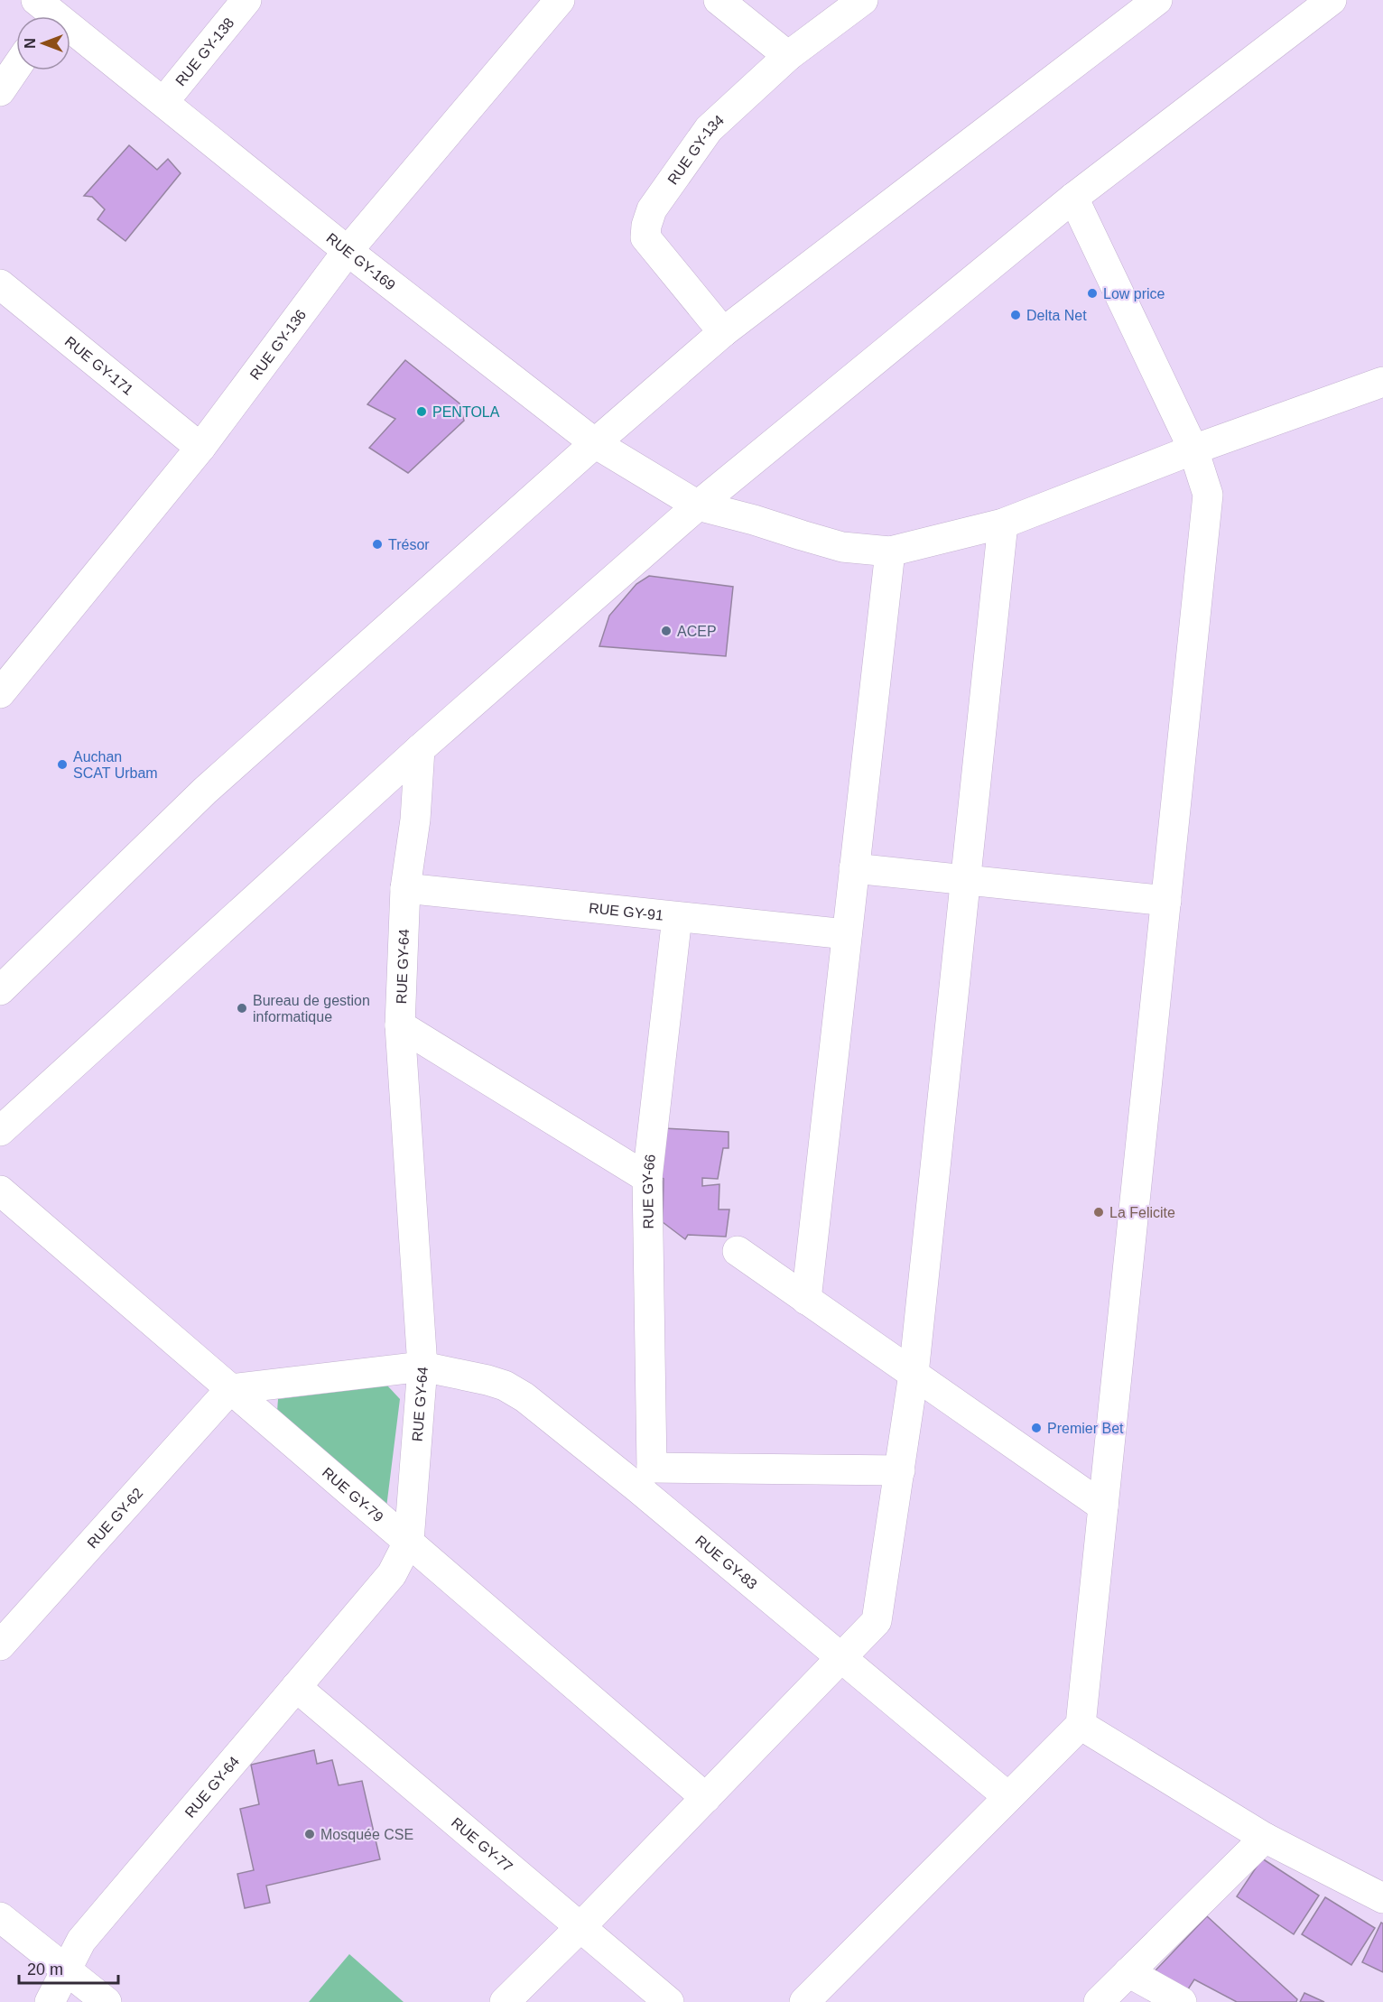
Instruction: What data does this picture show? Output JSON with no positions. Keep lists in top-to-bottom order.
{
  "streets": {
    "street": [
      "RUE GY-138",
      "RUE GY-134",
      "RUE GY-169",
      "RUE GY-136",
      "RUE GY-171",
      "RUE GY-91",
      "RUE GY-64",
      "RUE GY-66",
      "RUE GY-79",
      "RUE GY-62",
      "RUE GY-83",
      "RUE GY-77"
    ]
  },
  "crossings": [
    ["RUE GY-138", "RUE GY-169"],
    ["RUE GY-169", "RUE GY-136"],
    ["RUE GY-136", "RUE GY-171"],
    ["RUE GY-91", "RUE GY-64"],
    ["RUE GY-91", "RUE GY-66"],
    ["RUE GY-64", "RUE GY-79"],
    ["RUE GY-64", "RUE GY-83"],
    ["RUE GY-64", "RUE GY-77"],
    ["RUE GY-66", "RUE GY-83"],
    ["RUE GY-79", "RUE GY-62"],
    ["RUE GY-79", "RUE GY-83"],
    ["RUE GY-62", "RUE GY-83"]
  ],
  "places": [
    "Low price",
    "Delta Net",
    "PENTOLA",
    "Trésor",
    "ACEP",
    "Auchan SCAT Urbam",
    "Bureau de gestion informatique",
    "La Felicite",
    "Premier Bet",
    "Mosquée CSE"
  ],
  "scale_bar": "20 m",
  "north": "left"
}
